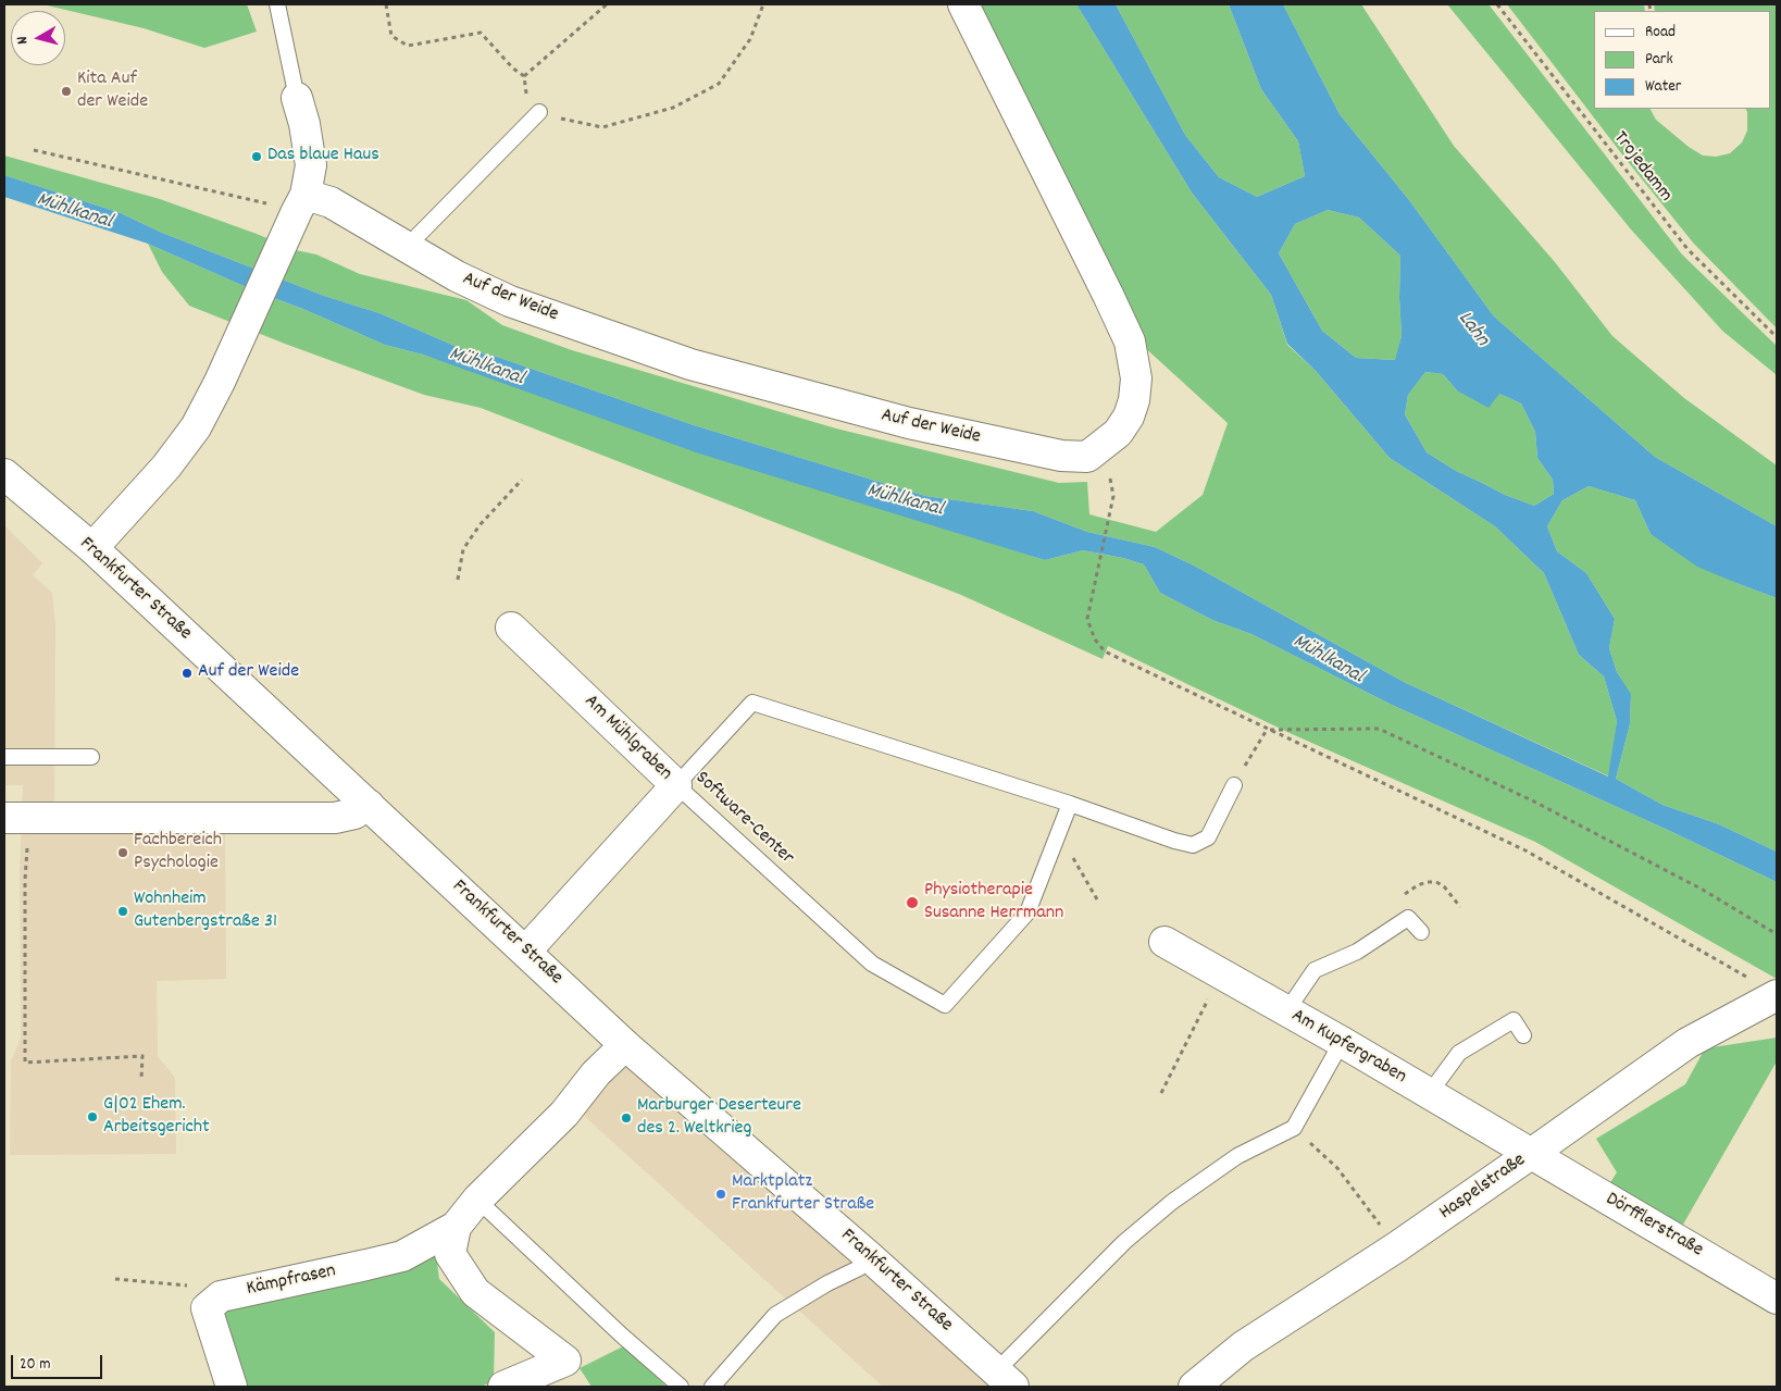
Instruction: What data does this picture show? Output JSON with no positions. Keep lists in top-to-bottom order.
{
  "streets": {
    "street": [
      "Auf der Weide",
      "Frankfurter Straße",
      "Am Mühlgraben",
      "Am Kupfergraben",
      "Haspelstraße",
      "Dörfflerstraße",
      "Kämpfrasen"
    ],
    "lane": ["Software-Center"],
    "path": ["Trojedamm"]
  },
  "crossings": [
    ["Frankfurter Straße", "Am Mühlgraben"],
    ["Frankfurter Straße", "Kämpfrasen"],
    ["Am Mühlgraben", "Software-Center"],
    ["Am Kupfergraben", "Haspelstraße"],
    ["Am Kupfergraben", "Dörfflerstraße"],
    ["Haspelstraße", "Dörfflerstraße"]
  ],
  "water": ["Mühlkanal", "Lahn"],
  "places": [
    "Kita Auf der Weide",
    "Das blaue Haus",
    "Auf der Weide",
    "Fachbereich Psychologie",
    "Physiotherapie Susanne Herrmann",
    "Wohnheim Gutenbergstraße 31",
    "G|02 Ehem. Arbeitsgericht",
    "Marburger Deserteure des 2. Weltkrieg",
    "Marktplatz Frankfurter Straße"
  ],
  "legend": ["Road", "Park", "Water"],
  "scale_bar": "20 m",
  "north": "left"
}
